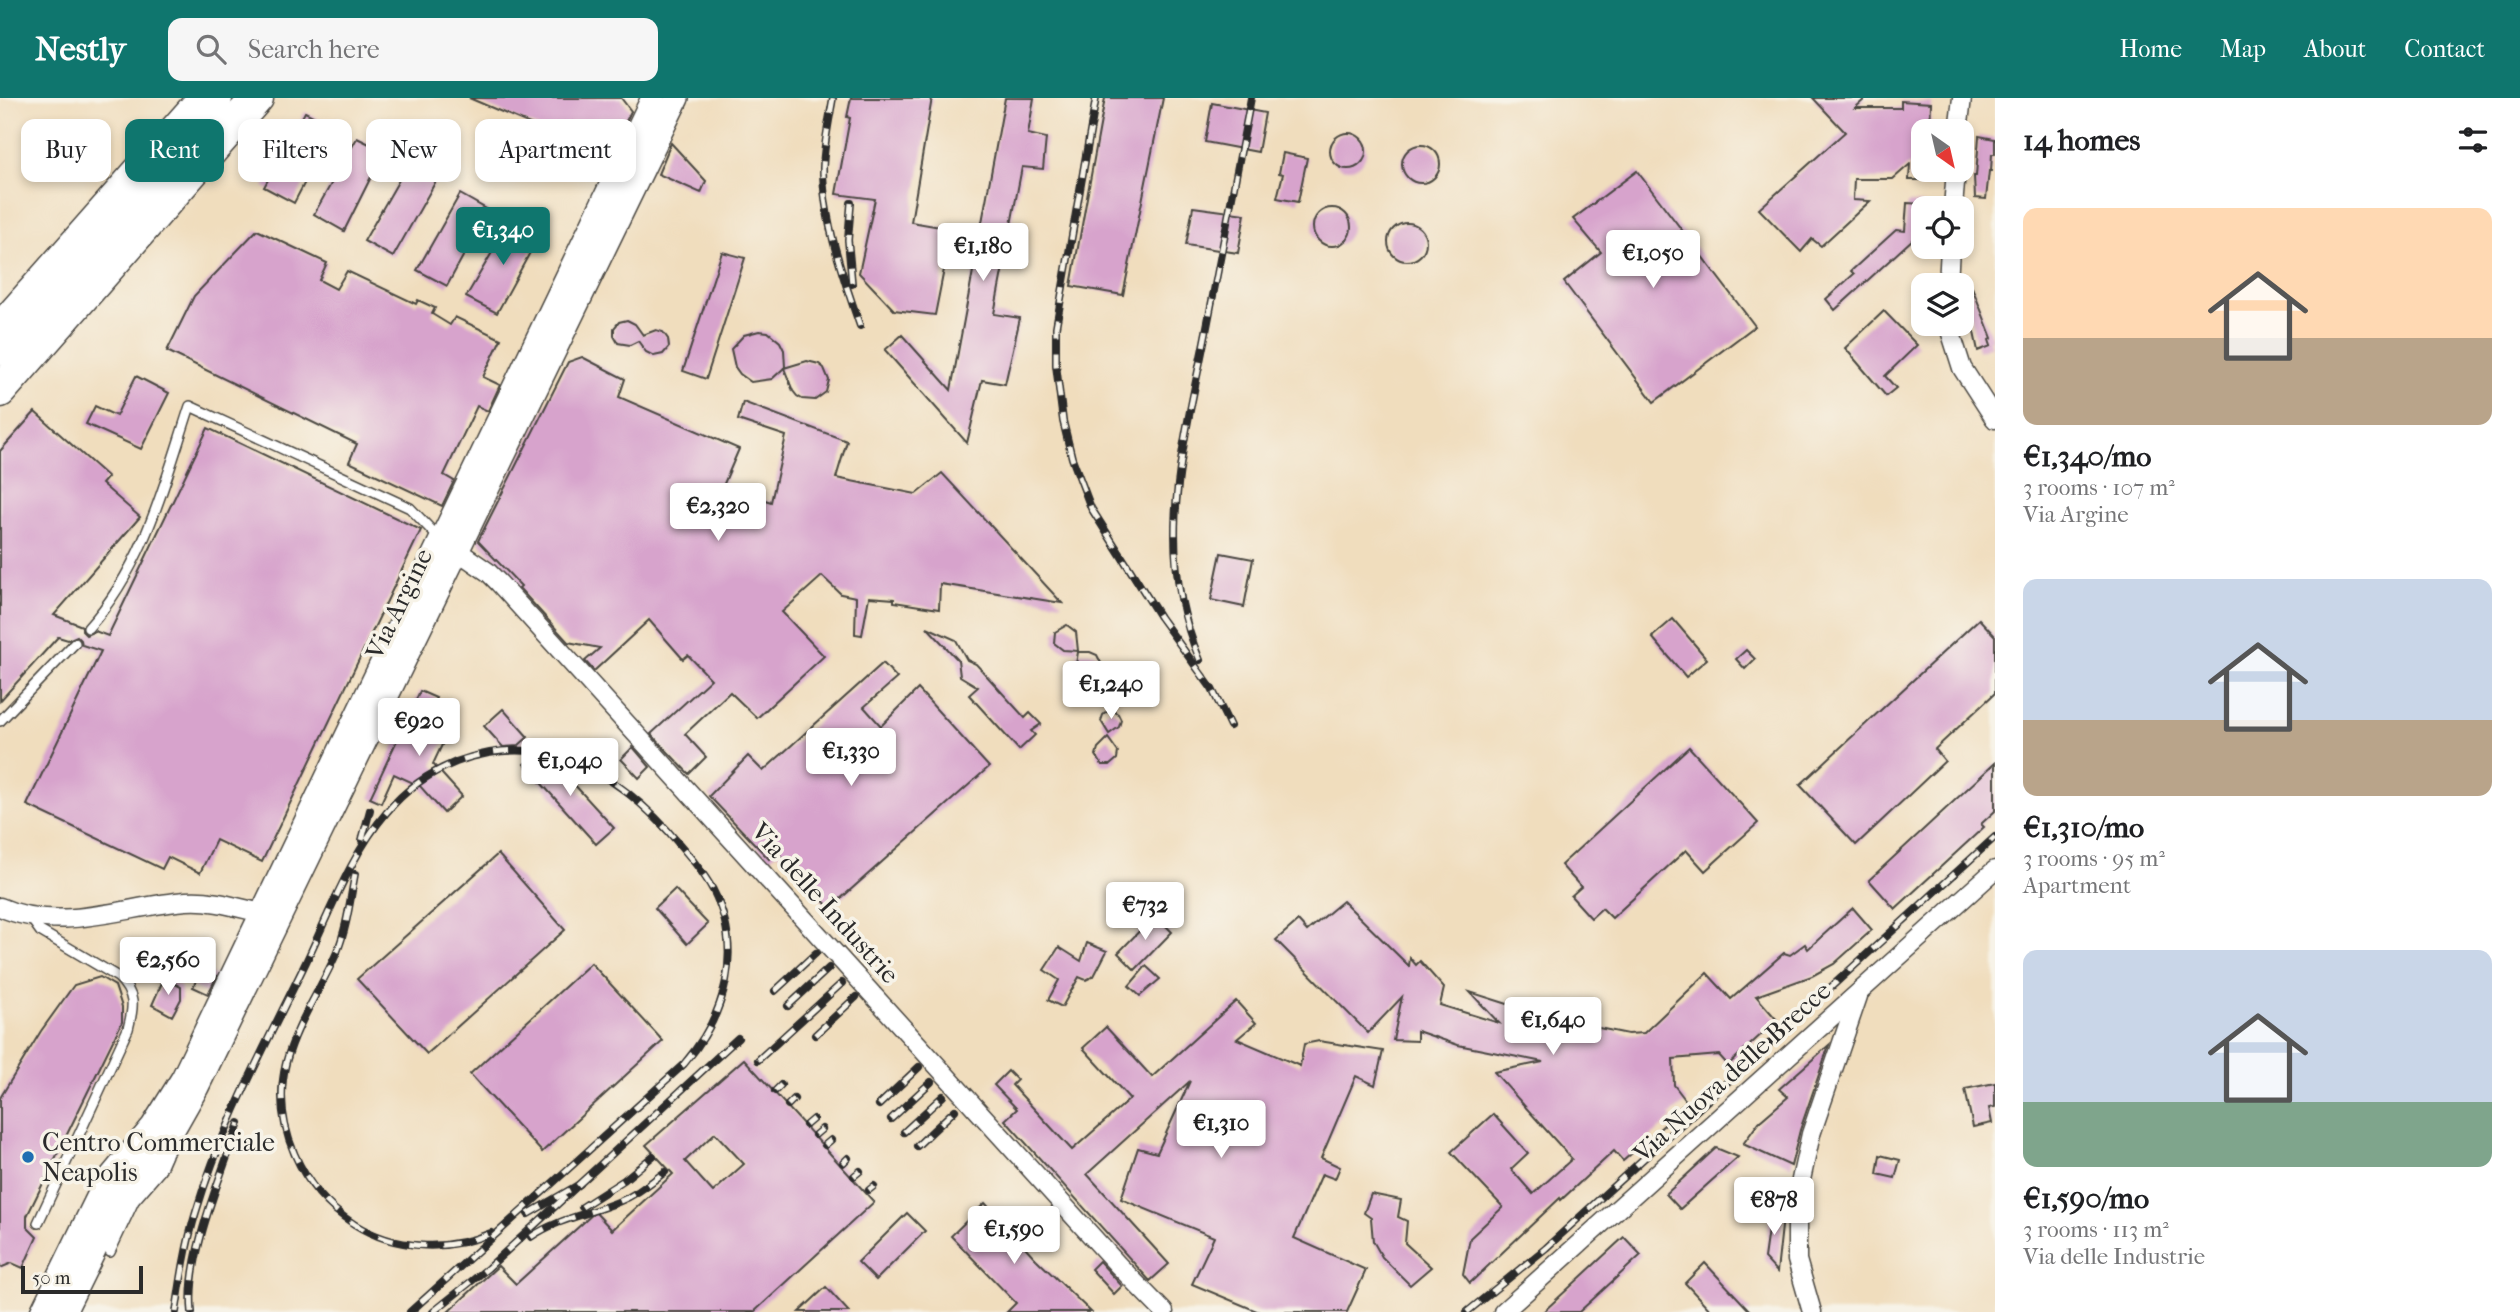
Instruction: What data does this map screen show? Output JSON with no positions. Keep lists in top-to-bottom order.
{
  "streets": {
    "street": ["Via Argine", "Via delle Industrie", "Via Nuova delle Brecce"]
  },
  "crossings": [
    ["Via Argine", "Via delle Industrie"]
  ],
  "places": ["Centro Commerciale Neapolis"],
  "scale_bar": "50 m",
  "north": "bottom right",
  "page": {
    "header": "Nestly",
    "search": "Search here",
    "nav": [
      "Home",
      "Map",
      "About",
      "Contact"
    ],
    "heading": "14 homes",
    "chip": [
      "Buy",
      "Rent",
      "Filters",
      "New",
      "Apartment"
    ],
    "list": [
      {
        "name": "€1,340/mo",
        "note": "3 rooms · 107 m² · Via Argine"
      },
      {
        "name": "€1,310/mo",
        "note": "3 rooms · 95 m² · Apartment"
      },
      {
        "name": "€1,590/mo",
        "note": "3 rooms · 113 m² · Via delle Industrie"
      }
    ],
    "price": [
      "€1,340",
      "€1,180",
      "€1,050",
      "€2,320",
      "€1,240",
      "€920",
      "€1,330",
      "€1,040",
      "€732",
      "€2,560",
      "€1,640",
      "€1,310",
      "€878",
      "€1,590"
    ],
    "scale": "50 m"
  }
}
